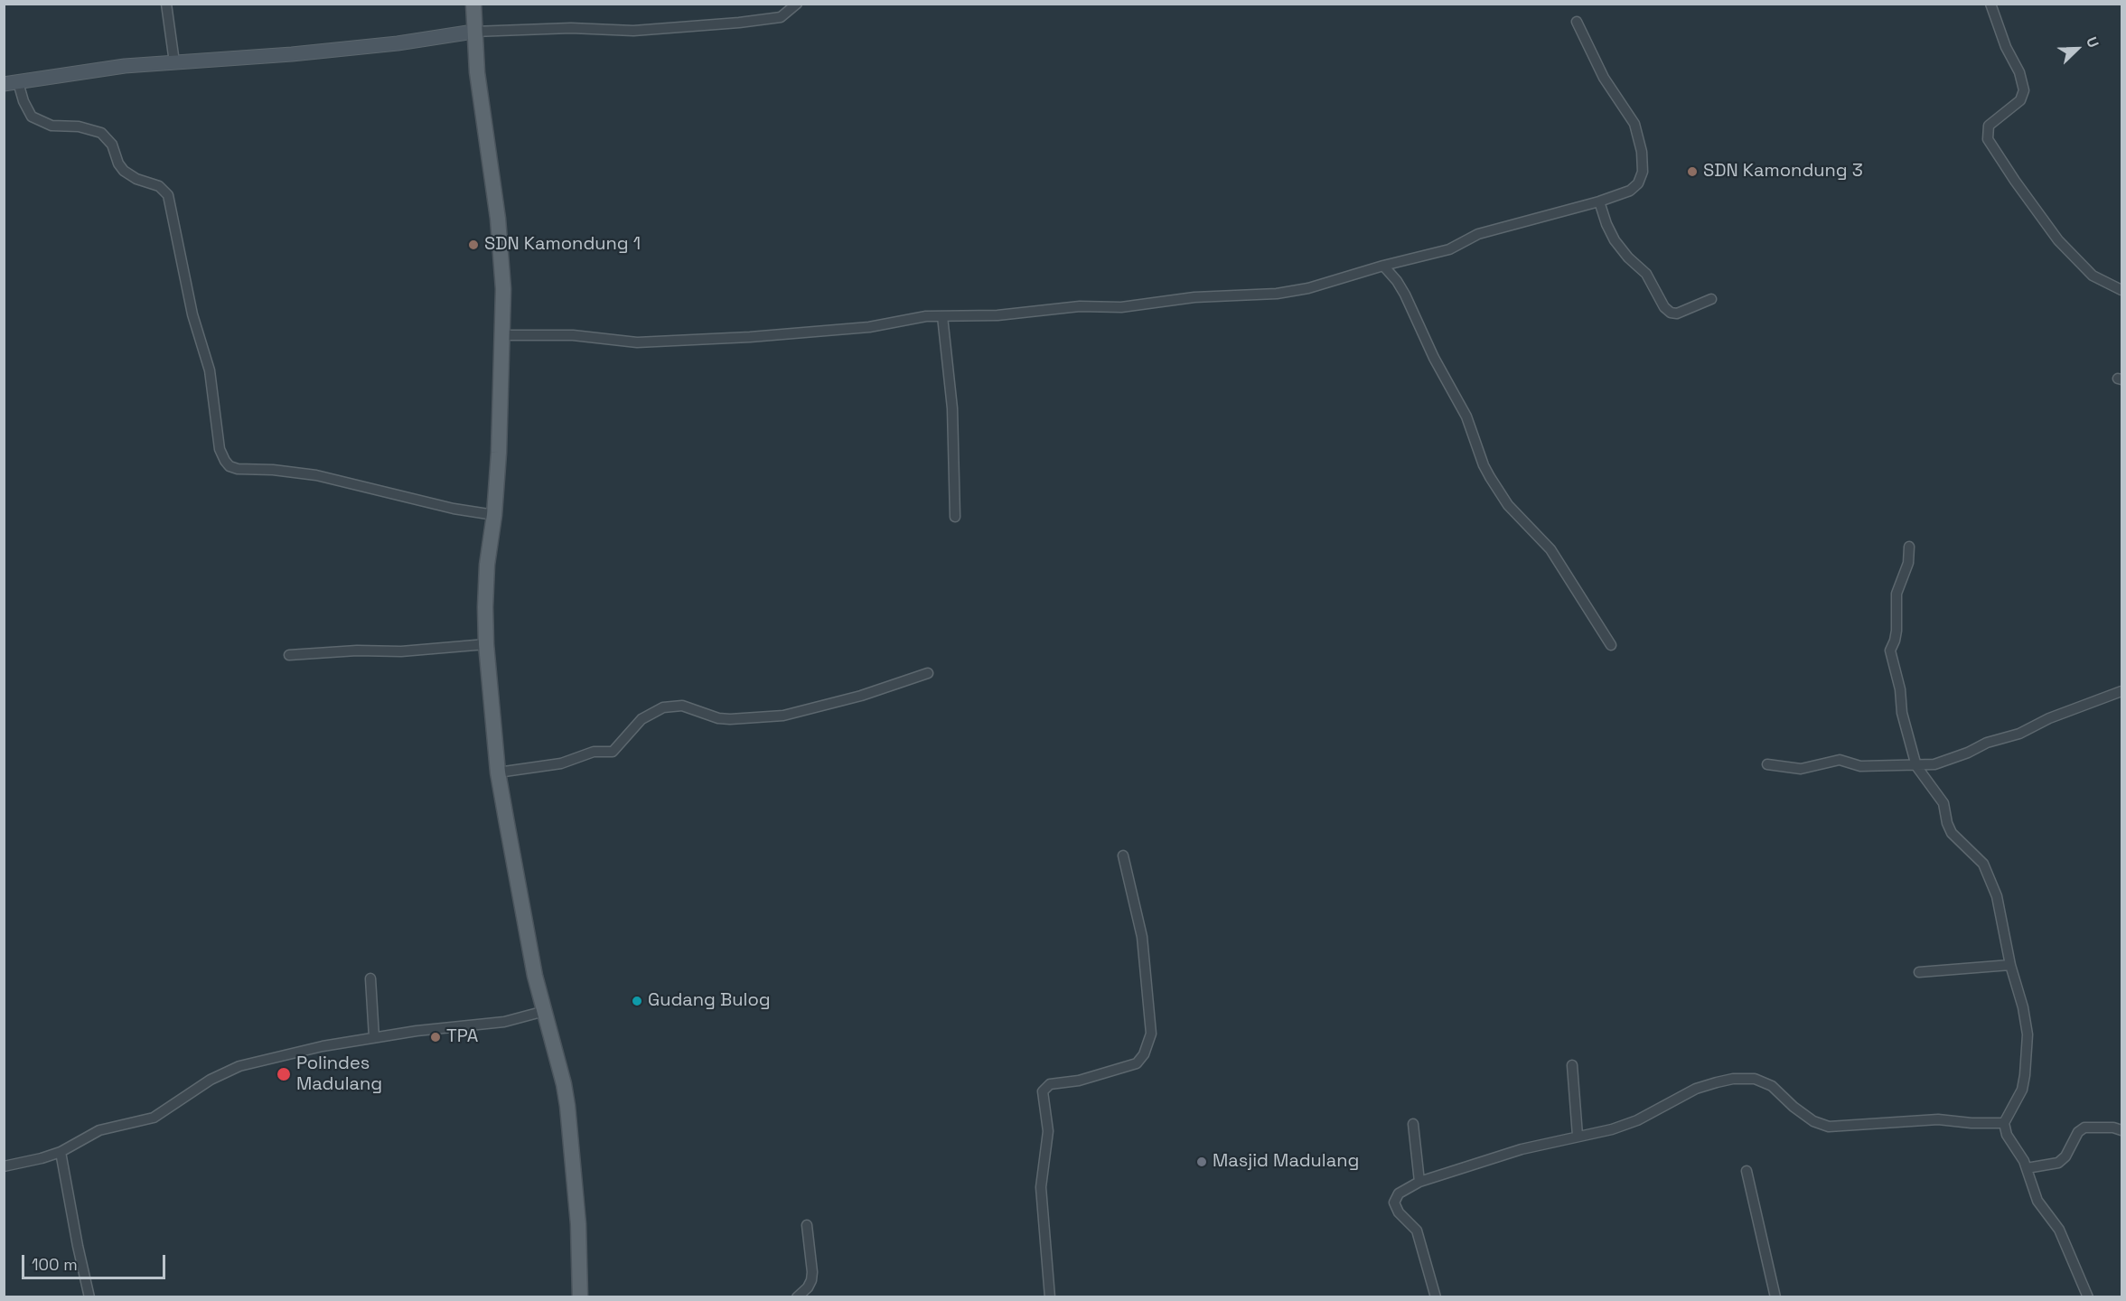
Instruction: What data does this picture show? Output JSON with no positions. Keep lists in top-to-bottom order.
{
  "places": [
    "SDN Kamondung 3",
    "SDN Kamondung 1",
    "Gudang Bulog",
    "TPA",
    "Polindes Madulang",
    "Masjid Madulang"
  ],
  "scale_bar": "100 m",
  "north": "top right"
}
